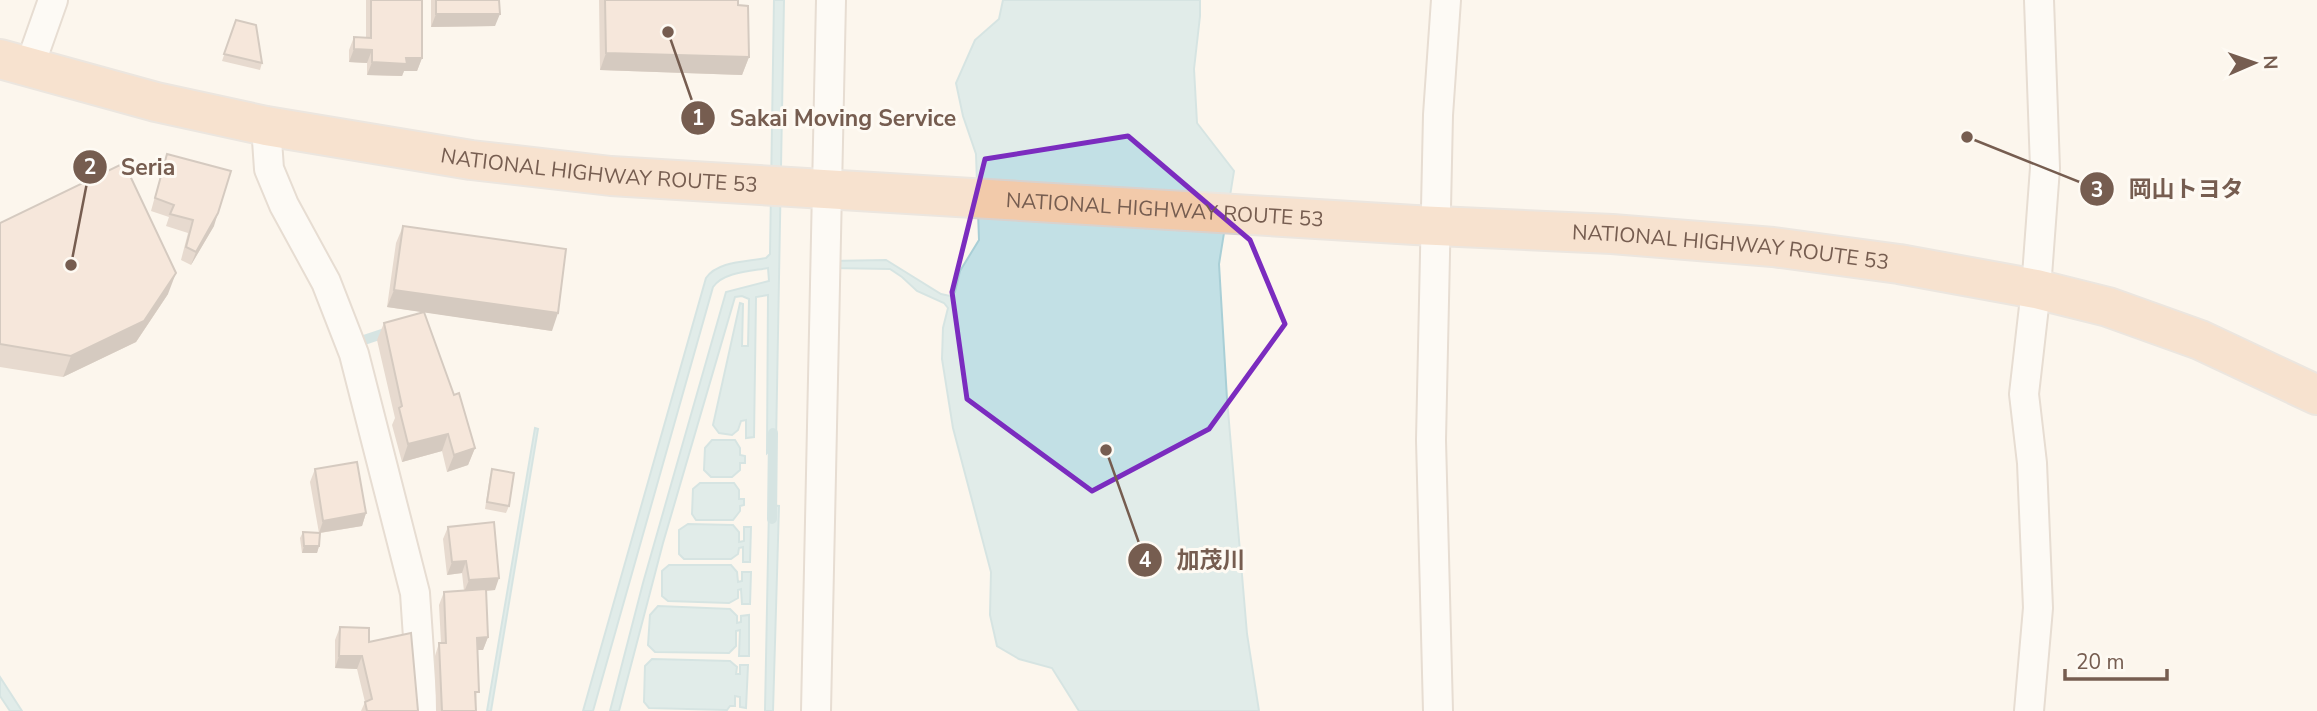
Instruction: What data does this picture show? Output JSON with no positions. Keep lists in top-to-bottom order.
{
  "streets": {
    "highway": ["NATIONAL HIGHWAY ROUTE 53"]
  },
  "places": [
    "Sakai Moving Service",
    "岡山トヨタ",
    "Seria",
    "加茂川"
  ],
  "scale_bar": "20 m",
  "north": "right"
}
